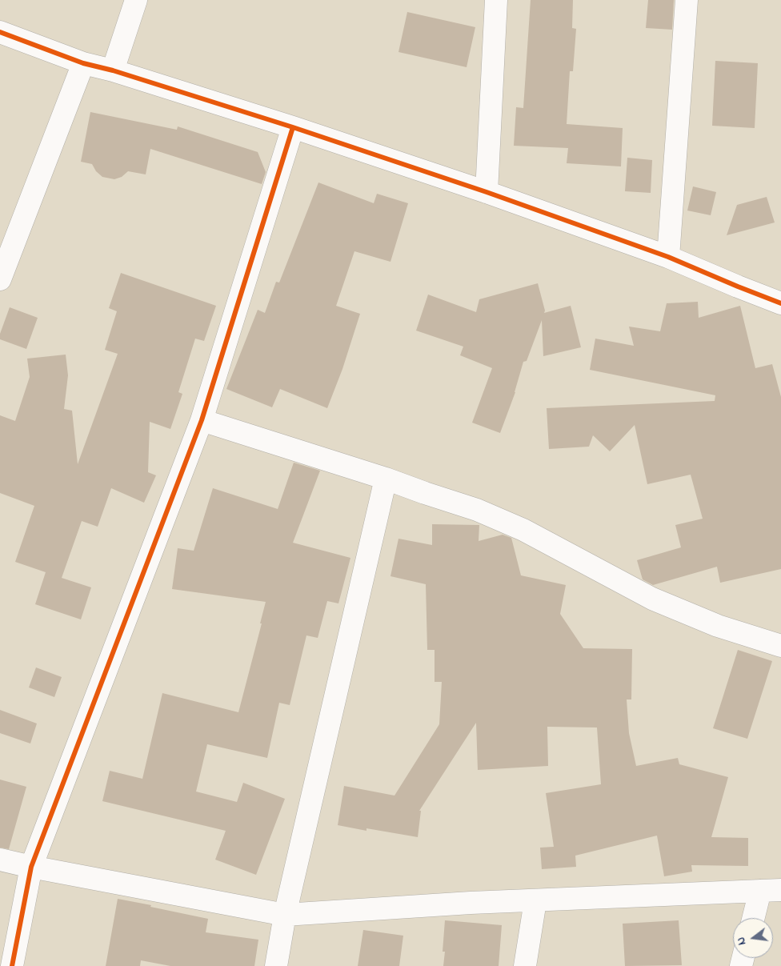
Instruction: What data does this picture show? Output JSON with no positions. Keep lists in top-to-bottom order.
{
  "north": "left"
}
